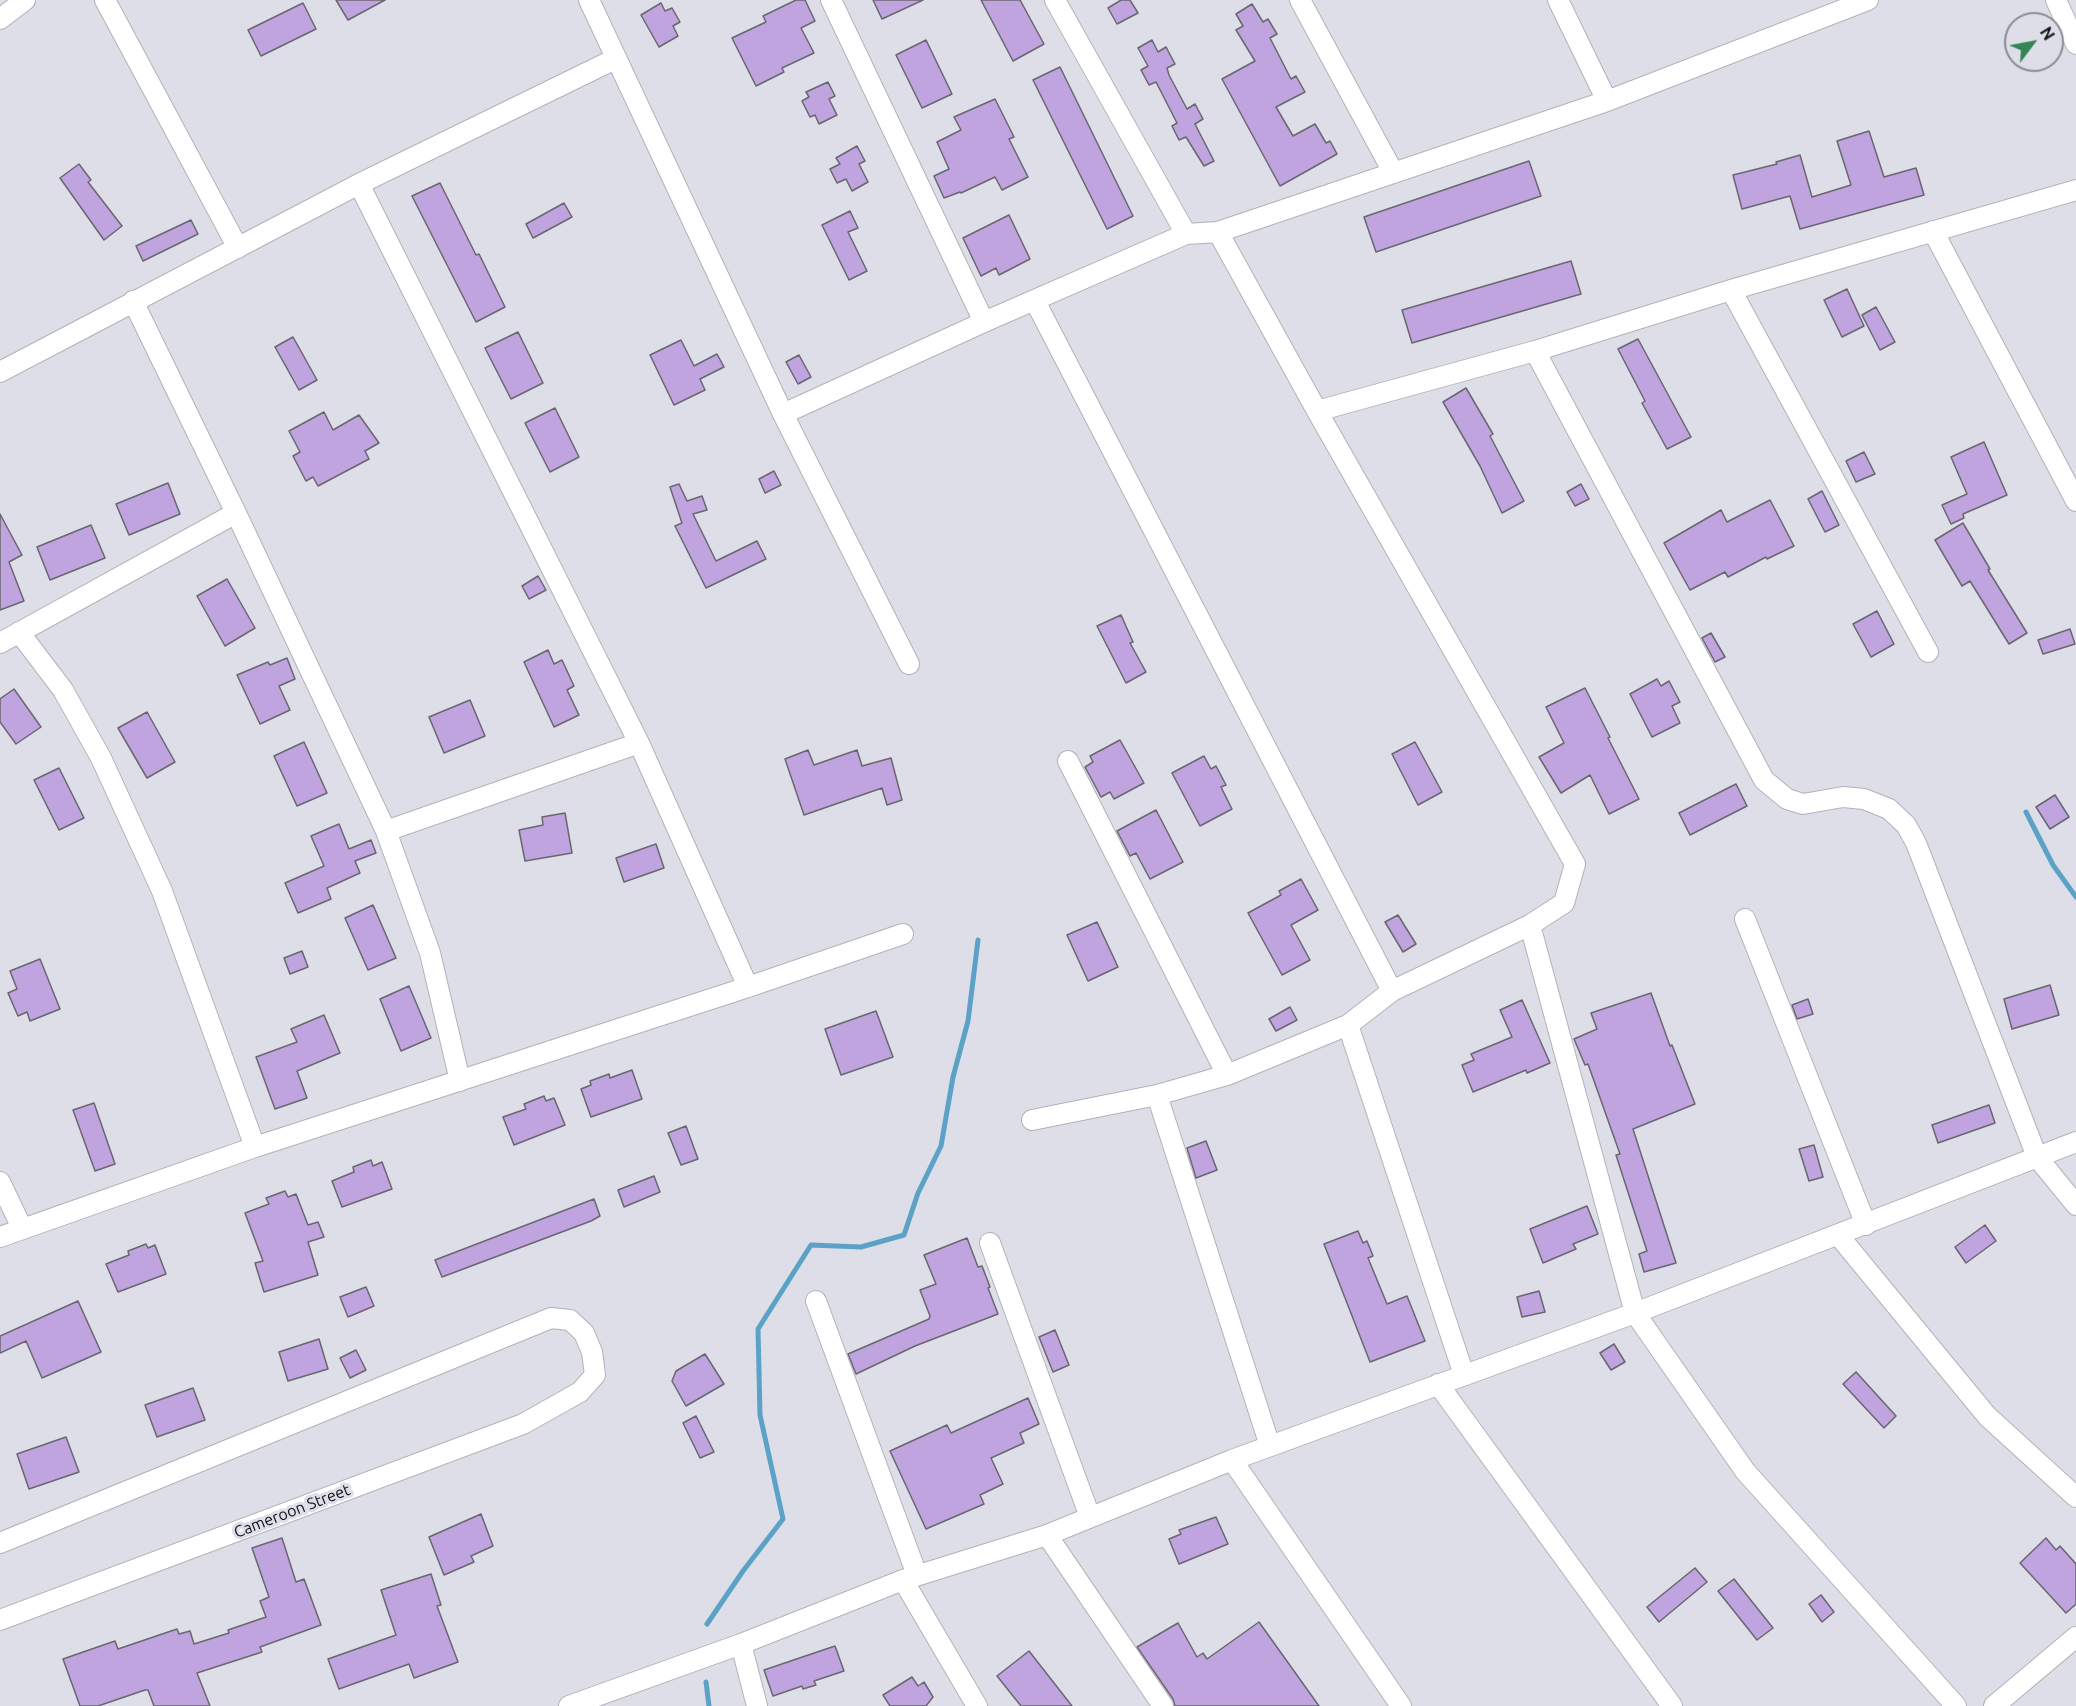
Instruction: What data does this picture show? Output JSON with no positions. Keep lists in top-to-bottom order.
{
  "streets": {
    "street": ["Cameroon Street"]
  },
  "north": "top right"
}
